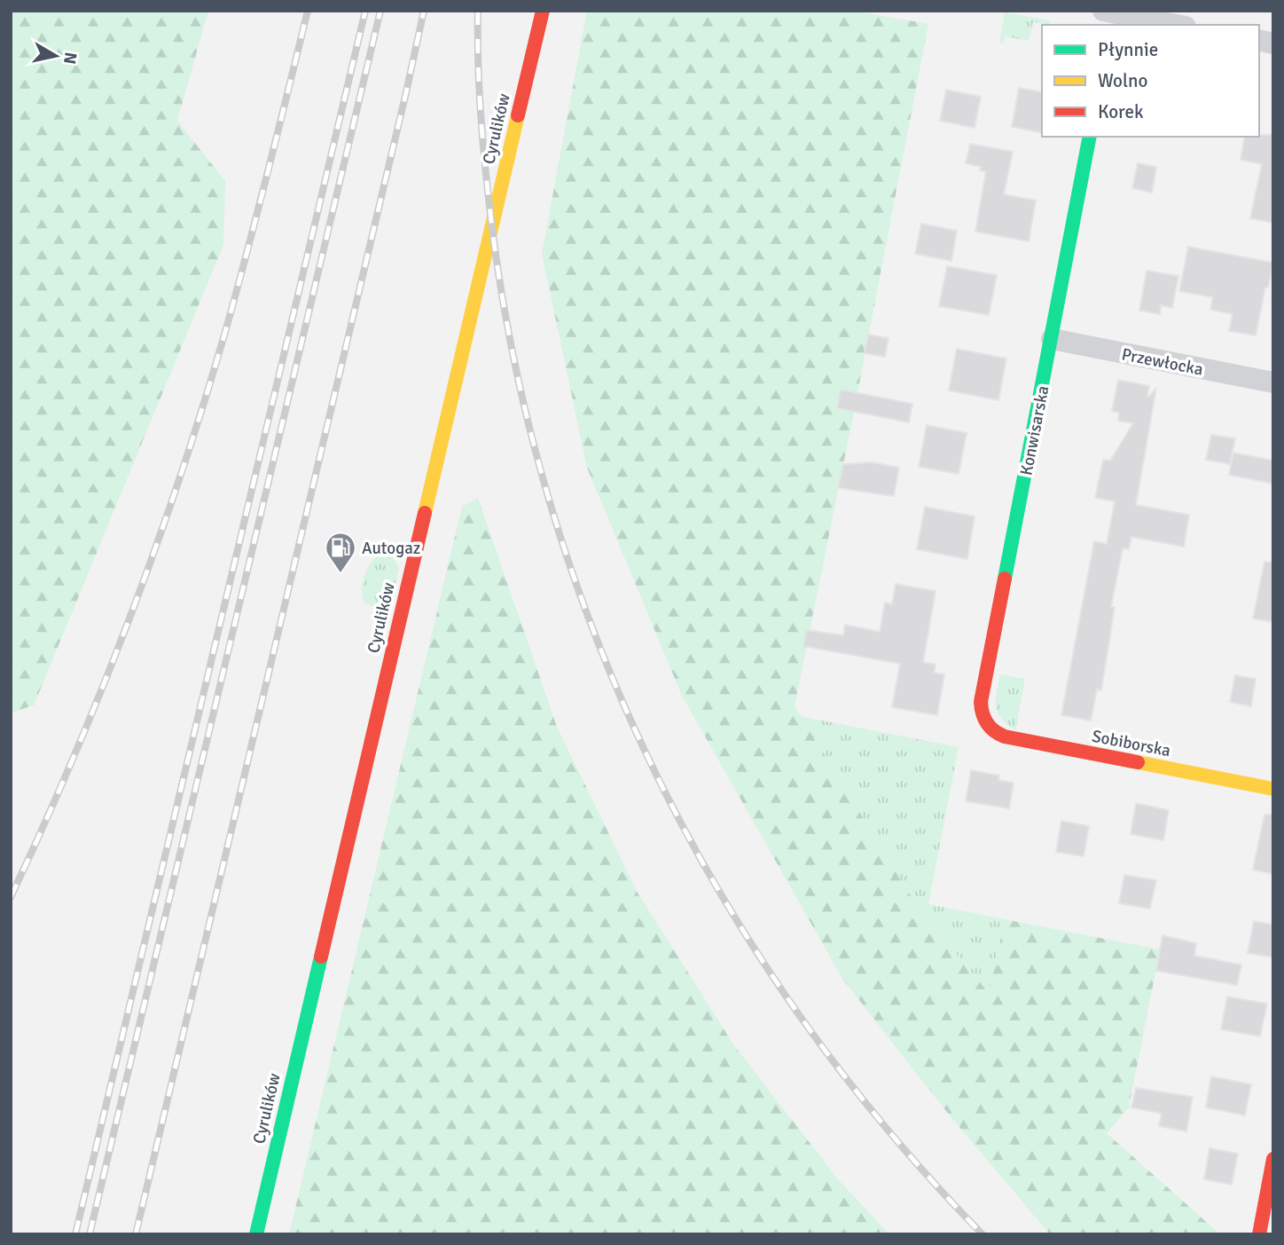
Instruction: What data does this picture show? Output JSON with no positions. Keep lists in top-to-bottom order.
{
  "streets": {
    "main road": ["Cyrulików", "Konwisarska", "Sobiborska"],
    "street": ["Przewłocka"]
  },
  "crossings": [
    ["Przewłocka", "Konwisarska"],
    ["Konwisarska", "Sobiborska"]
  ],
  "places": {
    "fuel station": ["Autogaz"]
  },
  "legend": ["Płynnie", "Wolno", "Korek"],
  "north": "right"
}
